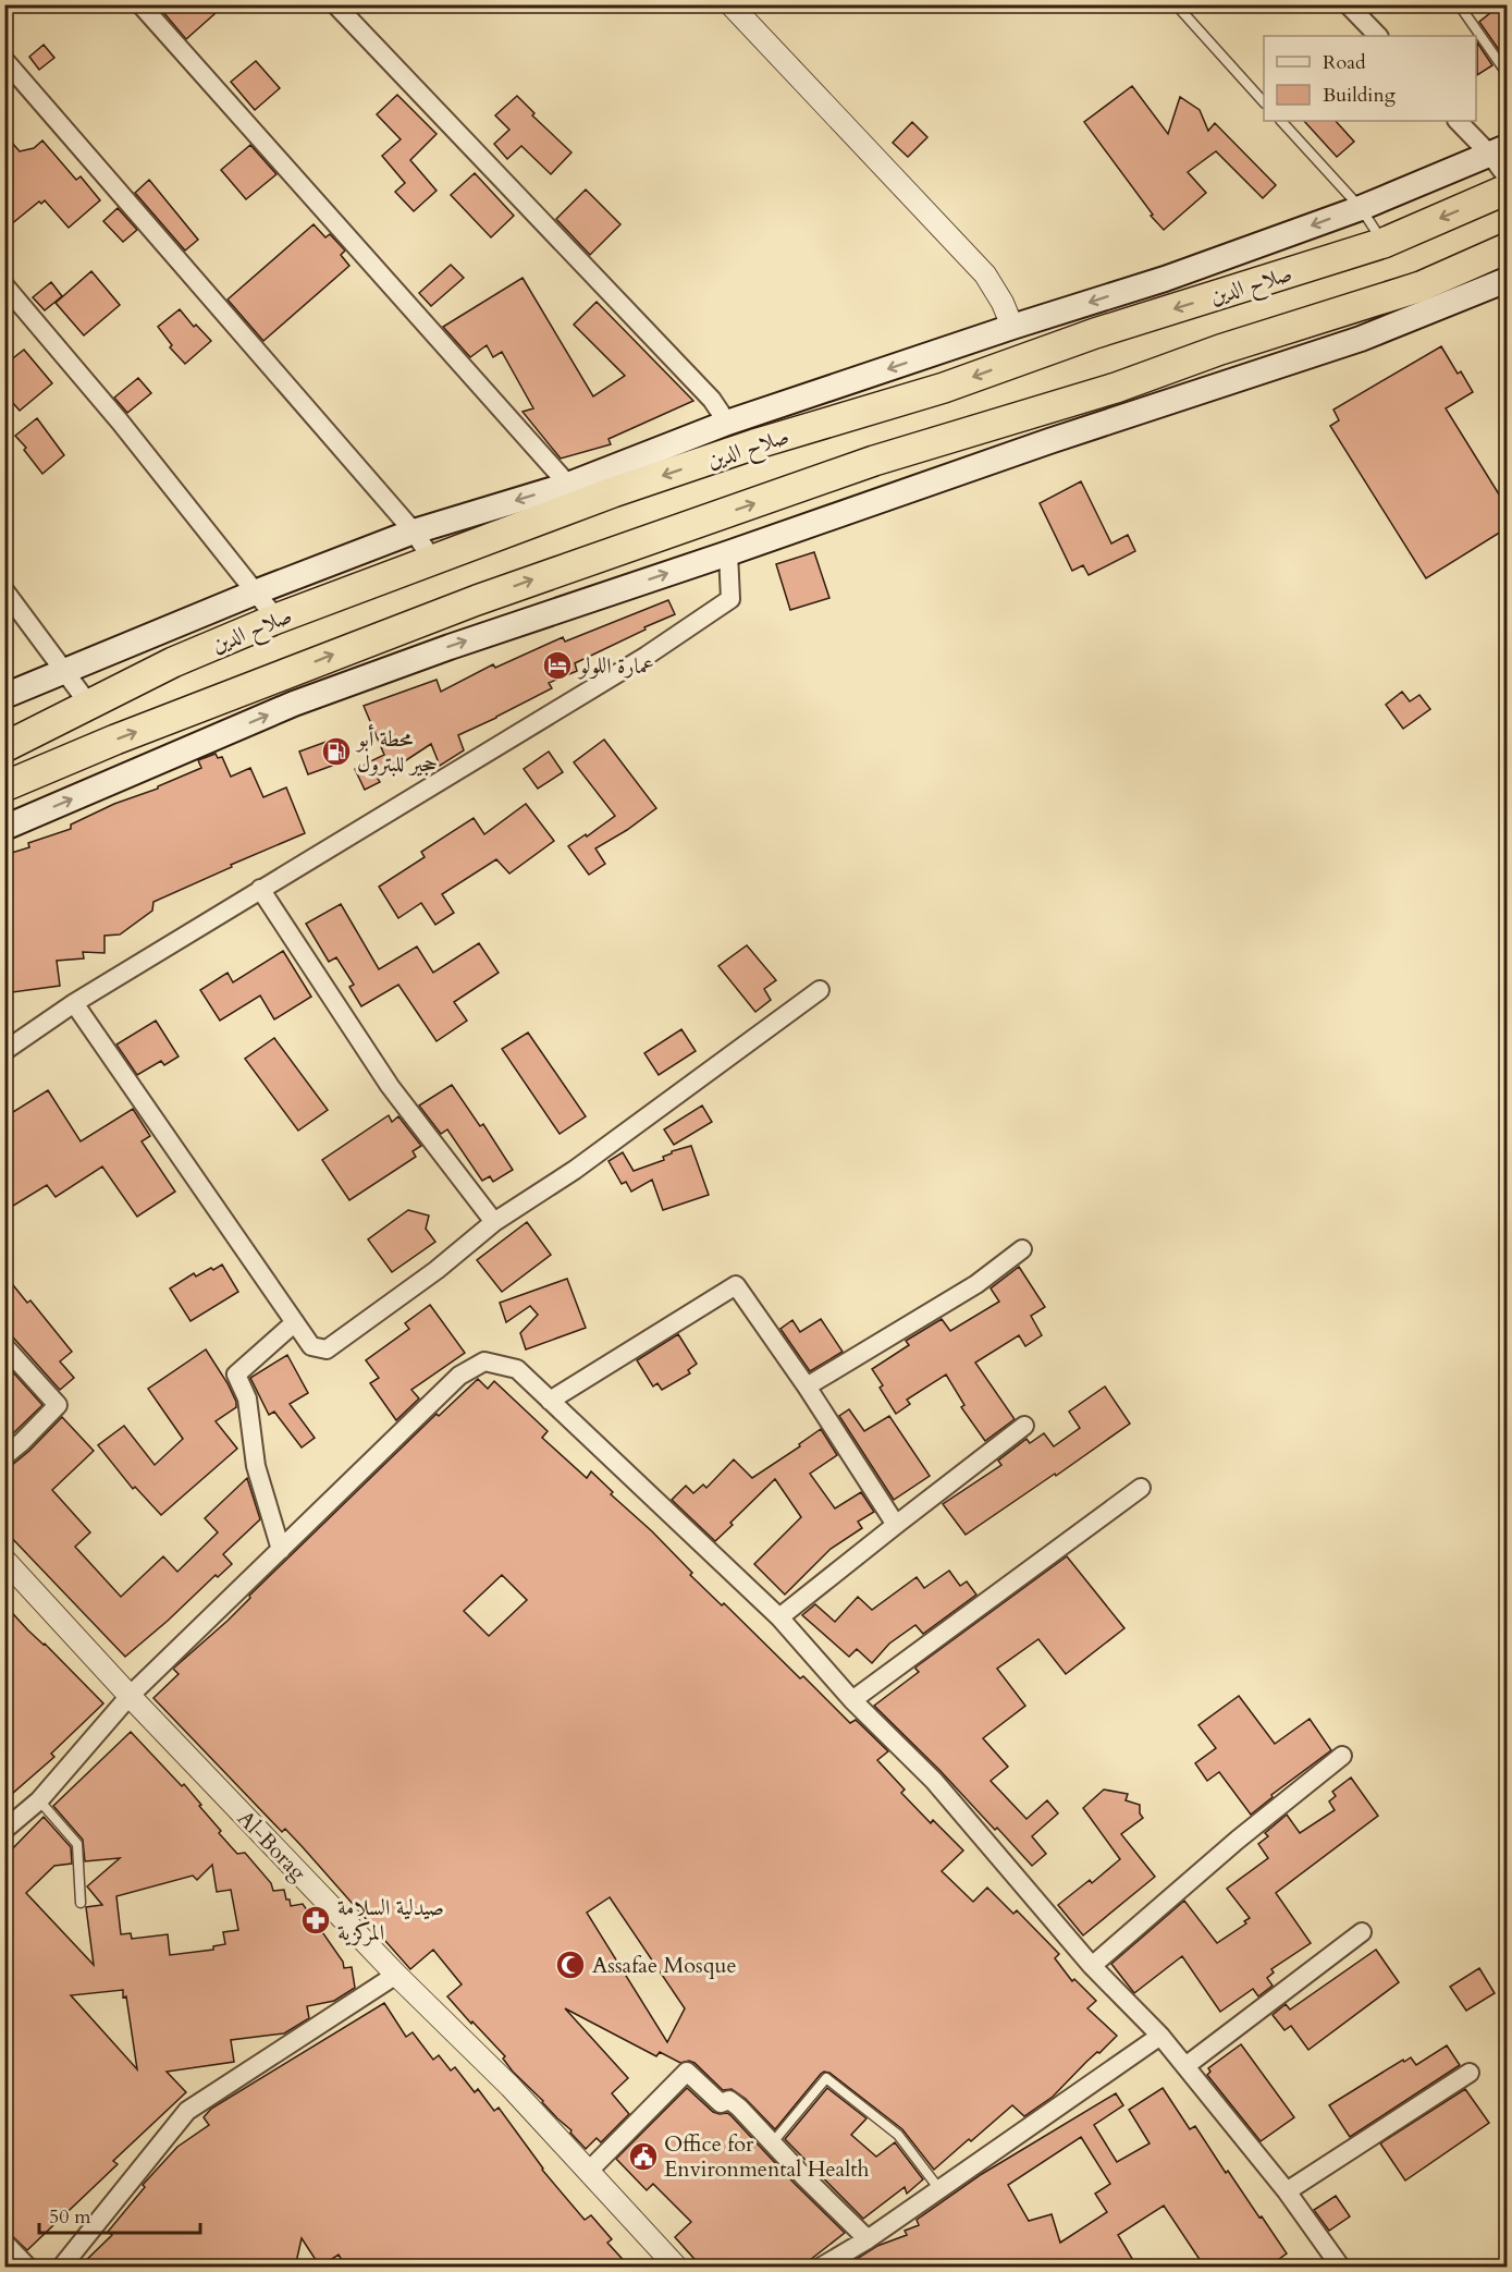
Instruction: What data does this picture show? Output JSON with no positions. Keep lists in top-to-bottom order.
{
  "streets": {
    "highway": ["صلاح الدين"],
    "street": ["Al-Borag"]
  },
  "places": {
    "hotel": ["عمارة اللولو"],
    "fuel station": ["محطة أبو حجير للبترول"],
    "pharmacy": ["صيدلية السلامة المركزية"],
    "mosque": ["Assafae Mosque"],
    "public building": ["Office for Environmental Health"]
  },
  "legend": ["Road", "Building"],
  "scale_bar": "50 m"
}
